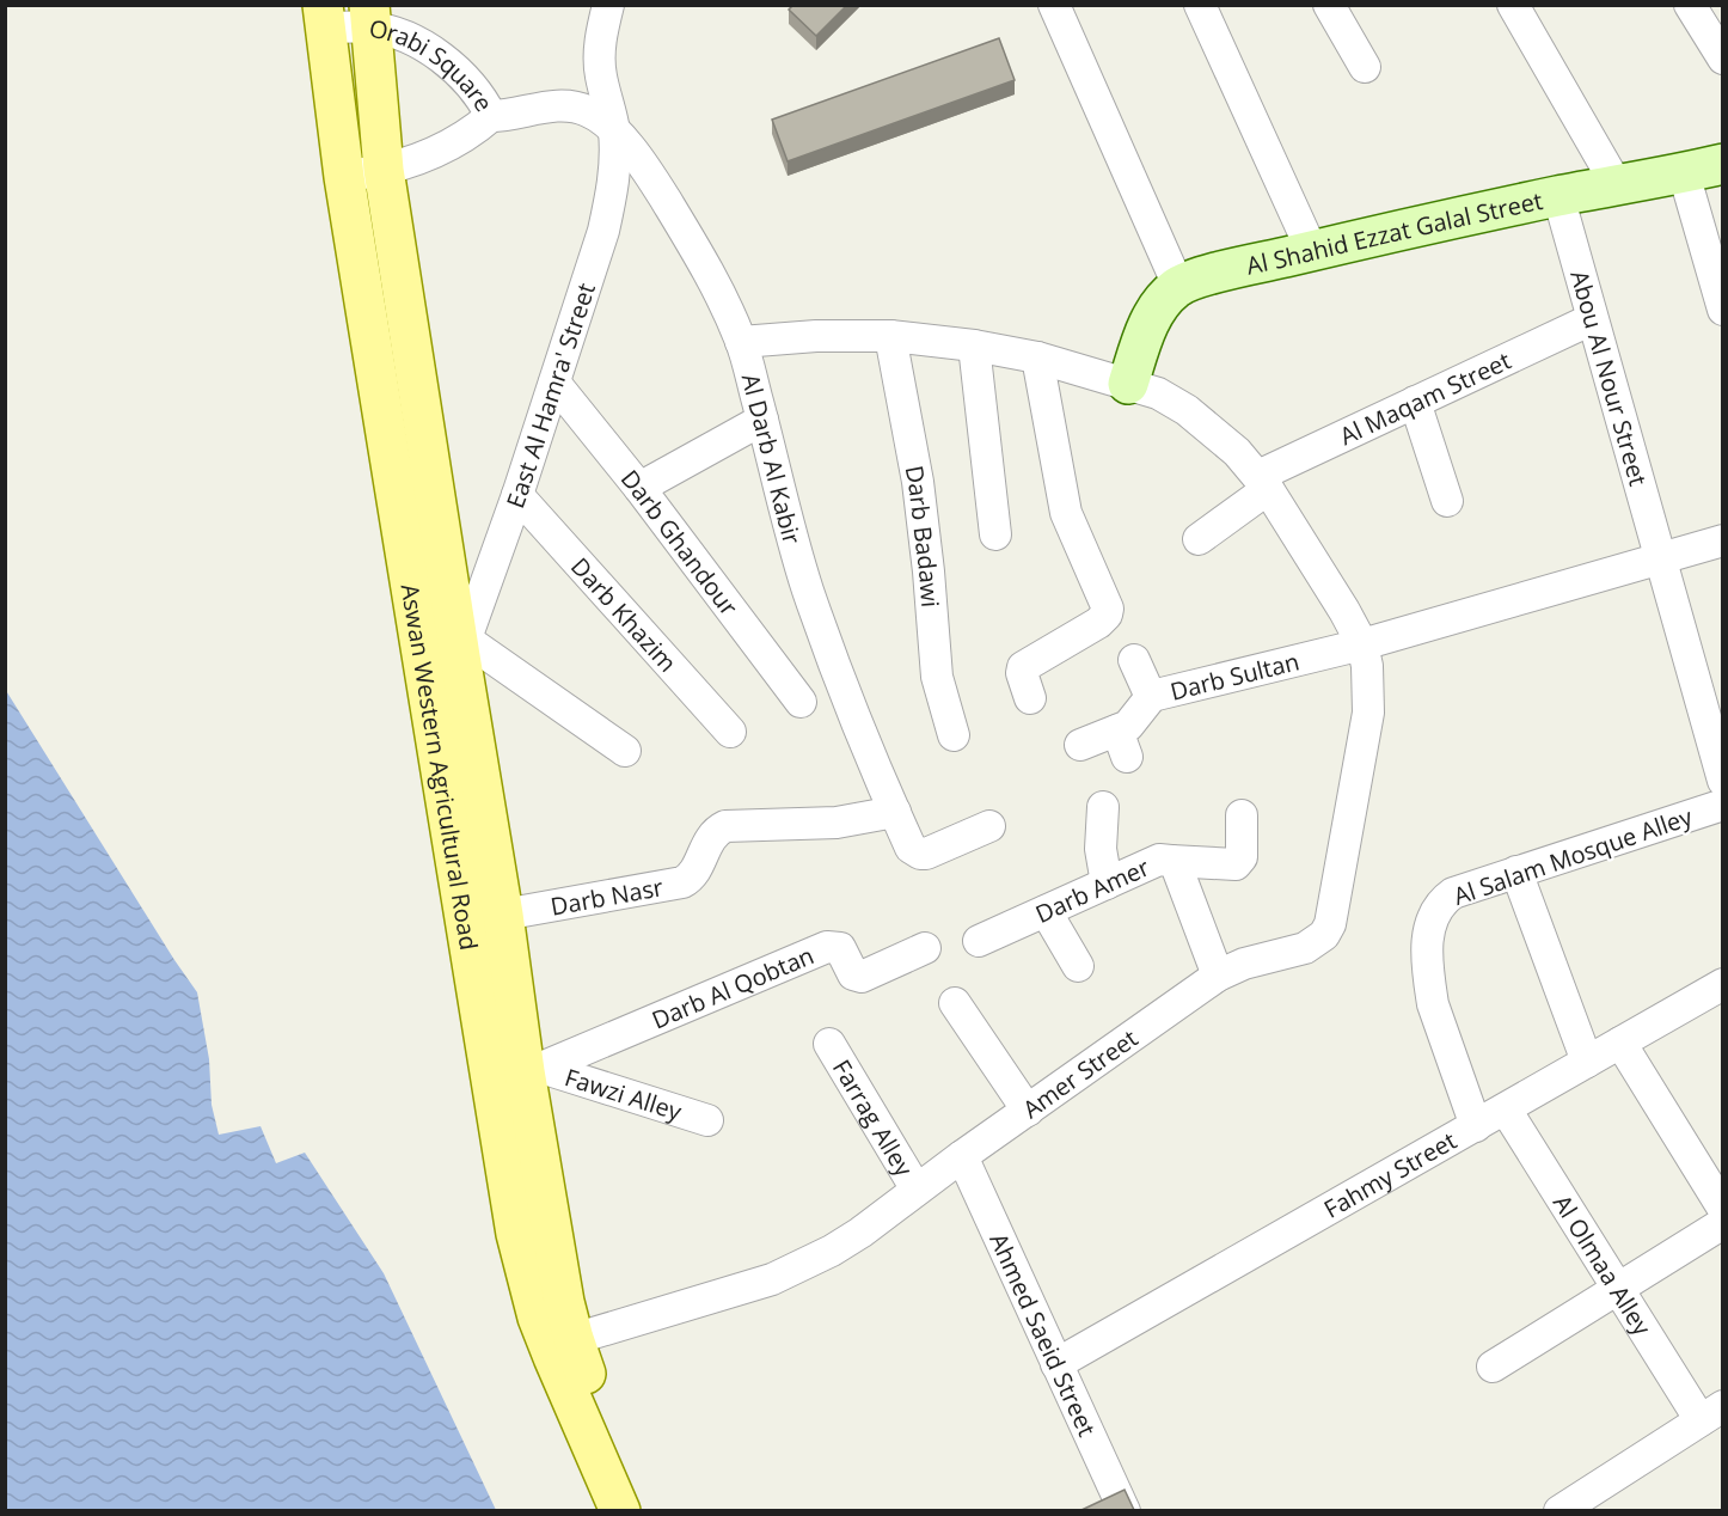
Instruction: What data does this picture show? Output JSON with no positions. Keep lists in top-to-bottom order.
{
  "streets": {
    "main road": ["Aswan Western Agricultural Road"],
    "street": [
      "Orabi Square",
      "Al Shahid Ezzat Galal Street",
      "Abou Al Nour Street",
      "East Al Hamra' Street",
      "Al Maqam Street",
      "Al Darb Al Kabir",
      "Darb Badawi",
      "Darb Ghandour",
      "Darb Khazim",
      "Darb Sultan",
      "Al Salam Mosque Alley",
      "Darb Amer",
      "Darb Nasr",
      "Darb Al Qobtan",
      "Amer Street",
      "Fawzi Alley",
      "Farrag Alley",
      "Fahmy Street",
      "Al Olmaa Alley",
      "Ahmed Saeid Street"
    ]
  },
  "crossings": [
    ["Orabi Square", "Al Darb Al Kabir"],
    ["Orabi Square", "Aswan Western Agricultural Road"],
    ["Al Shahid Ezzat Galal Street", "Abou Al Nour Street"],
    ["Abou Al Nour Street", "Al Maqam Street"],
    ["Abou Al Nour Street", "Darb Sultan"],
    ["East Al Hamra' Street", "Al Darb Al Kabir"],
    ["East Al Hamra' Street", "Darb Ghandour"],
    ["East Al Hamra' Street", "Darb Khazim"],
    ["East Al Hamra' Street", "Aswan Western Agricultural Road"],
    ["Al Darb Al Kabir", "Darb Nasr"],
    ["Darb Sultan", "Amer Street"],
    ["Aswan Western Agricultural Road", "Darb Nasr"],
    ["Aswan Western Agricultural Road", "Darb Al Qobtan"],
    ["Aswan Western Agricultural Road", "Amer Street"],
    ["Aswan Western Agricultural Road", "Fawzi Alley"],
    ["Al Salam Mosque Alley", "Fahmy Street"],
    ["Darb Amer", "Amer Street"],
    ["Darb Al Qobtan", "Fawzi Alley"],
    ["Amer Street", "Farrag Alley"],
    ["Amer Street", "Ahmed Saeid Street"],
    ["Fahmy Street", "Al Olmaa Alley"],
    ["Fahmy Street", "Ahmed Saeid Street"]
  ]
}
